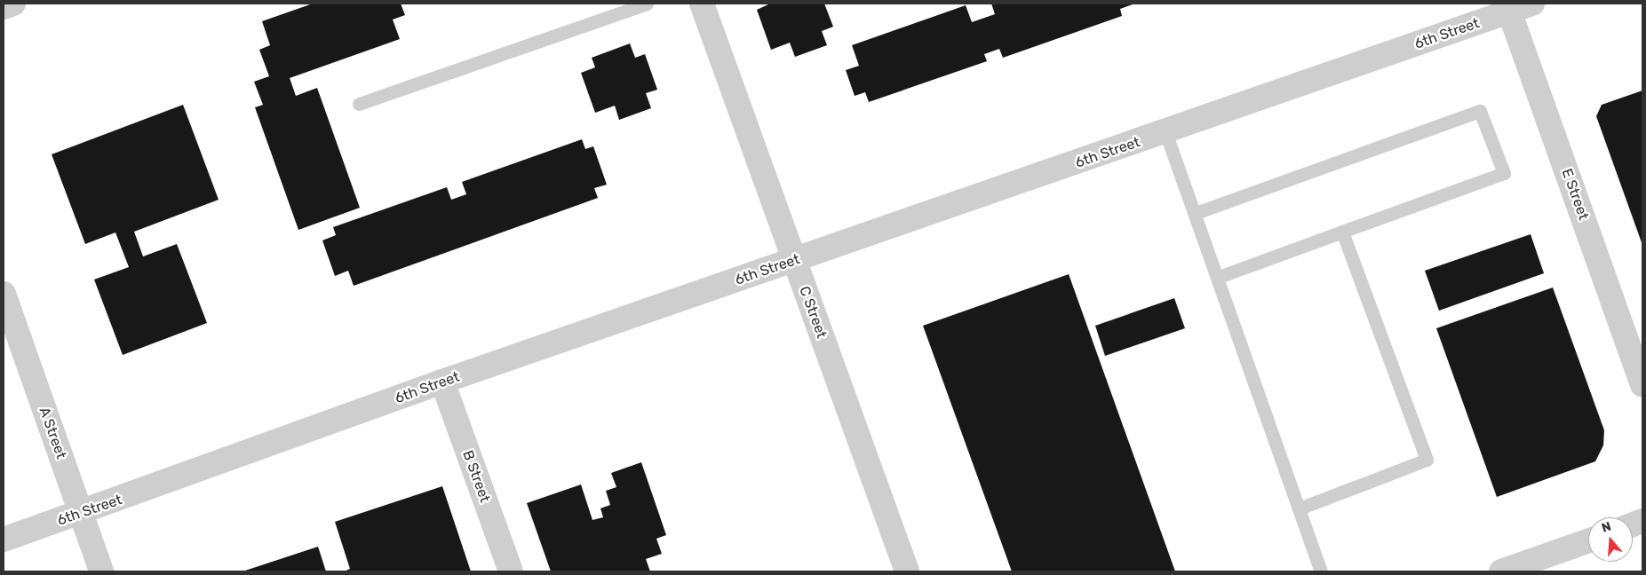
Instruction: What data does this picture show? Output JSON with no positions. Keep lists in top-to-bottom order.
{
  "streets": {
    "street": [
      "6th Street",
      "E Street",
      "C Street",
      "A Street",
      "B Street"
    ]
  },
  "crossings": [
    ["6th Street", "E Street"],
    ["6th Street", "C Street"],
    ["6th Street", "A Street"],
    ["6th Street", "B Street"]
  ],
  "north": "top"
}
